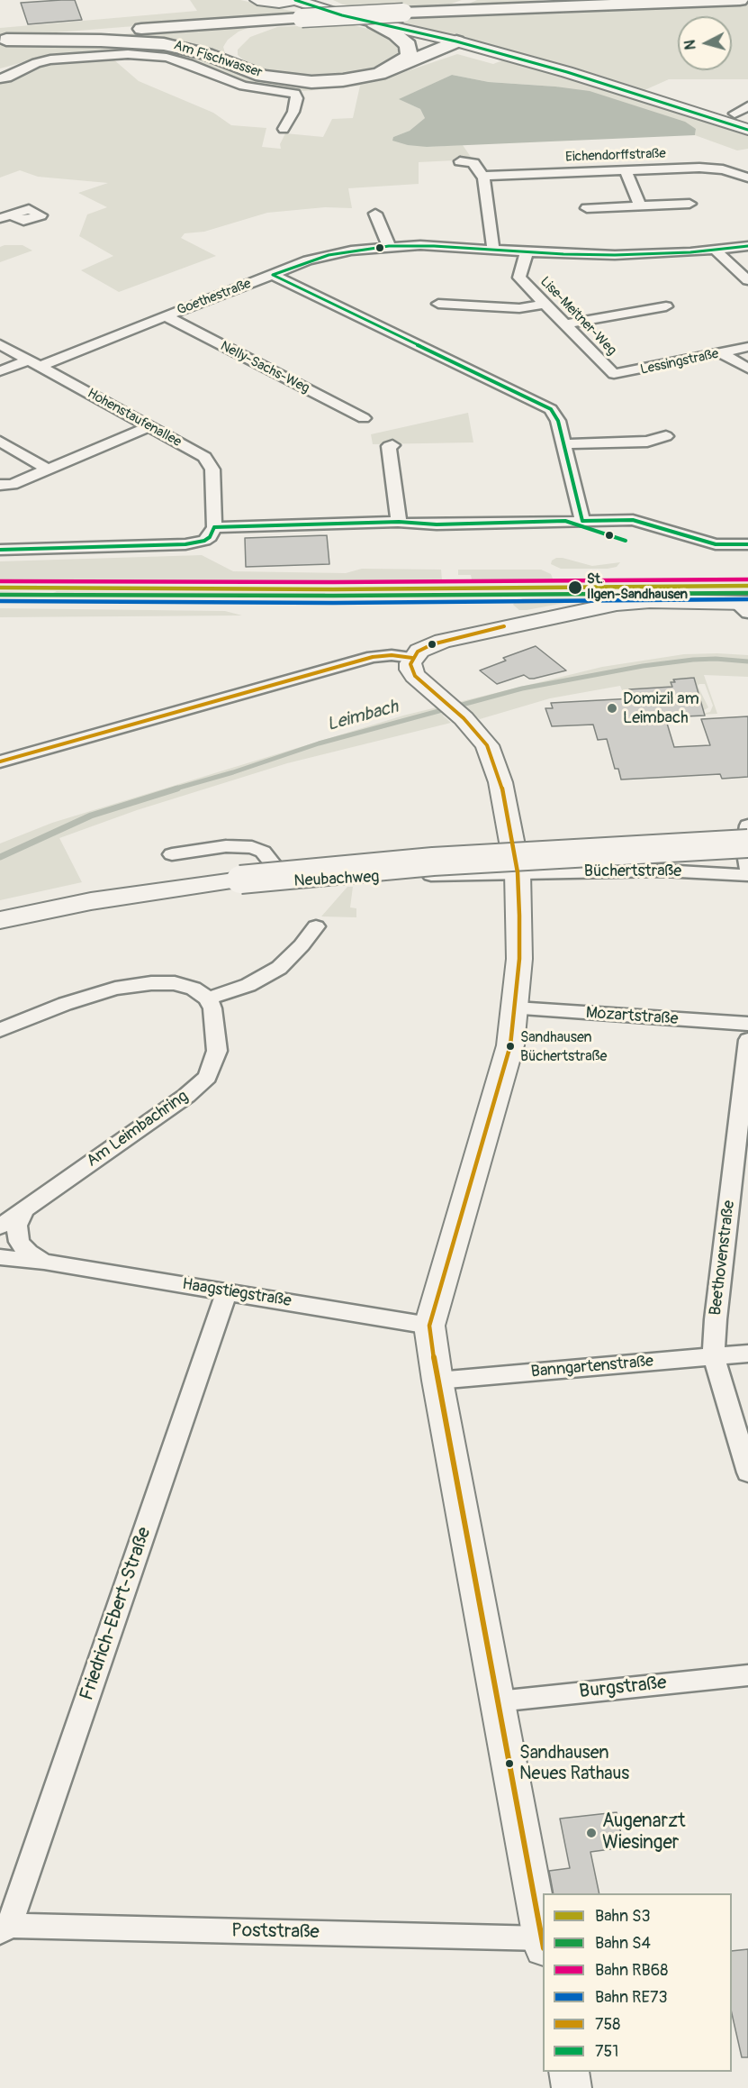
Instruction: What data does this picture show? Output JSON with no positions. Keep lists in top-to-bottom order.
{
  "streets": {
    "street": [
      "Am Fischwasser",
      "Eichendorffstraße",
      "Goethestraße",
      "Lise-Meitner-Weg",
      "Lessingstraße",
      "Nelly-Sachs-Weg",
      "Hohenstaufenallee",
      "Büchertstraße",
      "Neubachweg",
      "Mozartstraße",
      "Am Leimbachring",
      "Beethovenstraße",
      "Haagstiegstraße",
      "Banngartenstraße",
      "Friedrich-Ebert-Straße",
      "Burgstraße",
      "Poststraße"
    ]
  },
  "crossings": [
    ["Goethestraße", "Lise-Meitner-Weg"],
    ["Goethestraße", "Nelly-Sachs-Weg"],
    ["Goethestraße", "Hohenstaufenallee"],
    ["Lise-Meitner-Weg", "Lessingstraße"],
    ["Büchertstraße", "Neubachweg"],
    ["Am Leimbachring", "Haagstiegstraße"],
    ["Beethovenstraße", "Banngartenstraße"],
    ["Haagstiegstraße", "Friedrich-Ebert-Straße"],
    ["Friedrich-Ebert-Straße", "Poststraße"]
  ],
  "water": ["Leimbach"],
  "places": [
    "St. Ilgen-Sandhausen",
    "Domizil am Leimbach",
    "Sandhausen Büchertstraße",
    "Sandhausen Neues Rathaus",
    "Augenarzt Wiesinger"
  ],
  "lines": [
    "transit line 751",
    "rail line RB68",
    "rail line S3",
    "rail line S4",
    "rail line RE73",
    "transit line 758"
  ],
  "legend": [
    "Bahn S3",
    "Bahn S4",
    "Bahn RB68",
    "Bahn RE73",
    "758",
    "751"
  ],
  "north": "left"
}
